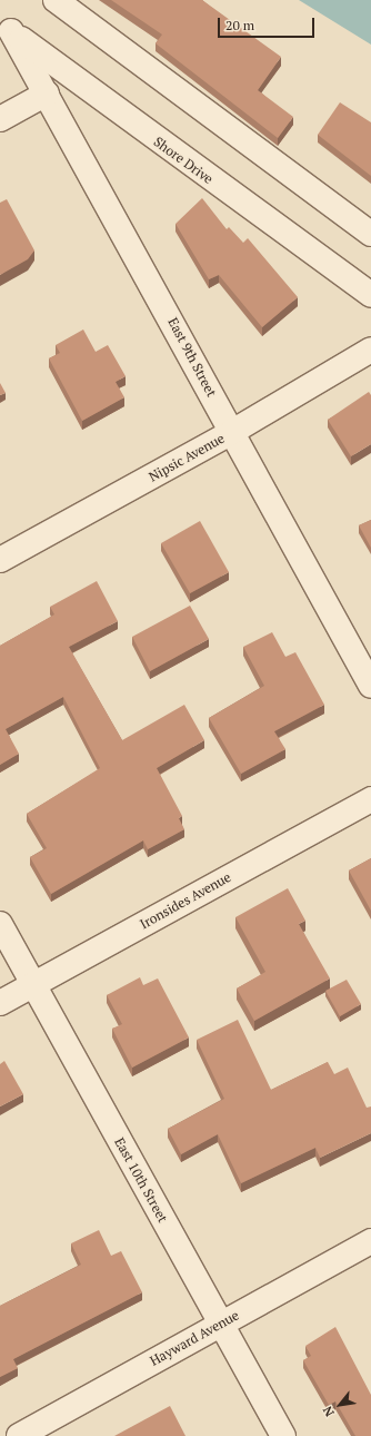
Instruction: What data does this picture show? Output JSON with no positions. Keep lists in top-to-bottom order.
{
  "streets": {
    "street": [
      "Shore Drive",
      "East 9th Street",
      "Nipsic Avenue",
      "Ironsides Avenue",
      "East 10th Street",
      "Hayward Avenue"
    ]
  },
  "crossings": [
    ["Shore Drive", "East 9th Street"],
    ["East 9th Street", "Nipsic Avenue"],
    ["Ironsides Avenue", "East 10th Street"],
    ["East 10th Street", "Hayward Avenue"]
  ],
  "scale_bar": "20 m",
  "north": "bottom left"
}
